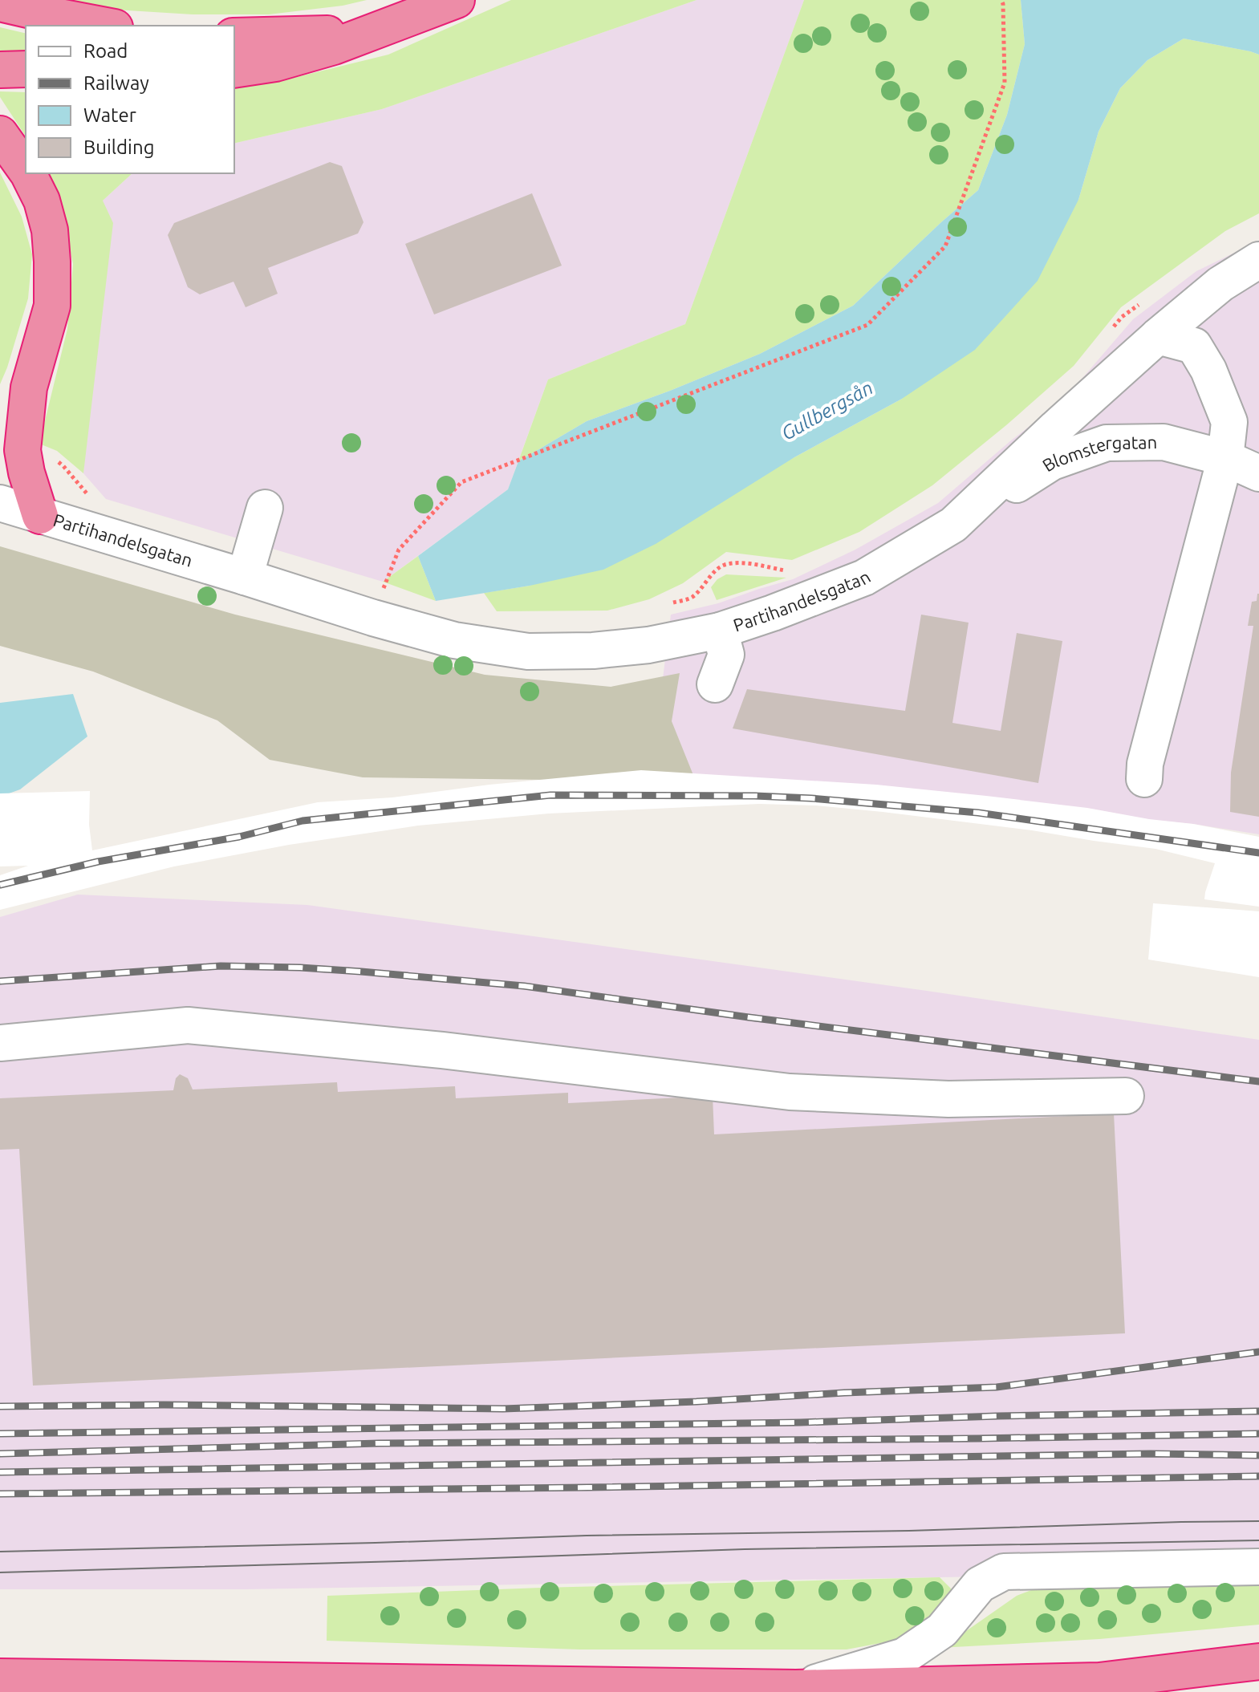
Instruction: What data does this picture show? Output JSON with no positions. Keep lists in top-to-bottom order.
{
  "streets": {
    "street": ["Blomstergatan", "Partihandelsgatan"]
  },
  "crossings": [
    ["Blomstergatan", "Partihandelsgatan"]
  ],
  "water": ["Gullbergsån"],
  "legend": [
    "Road",
    "Railway",
    "Water",
    "Building"
  ]
}
